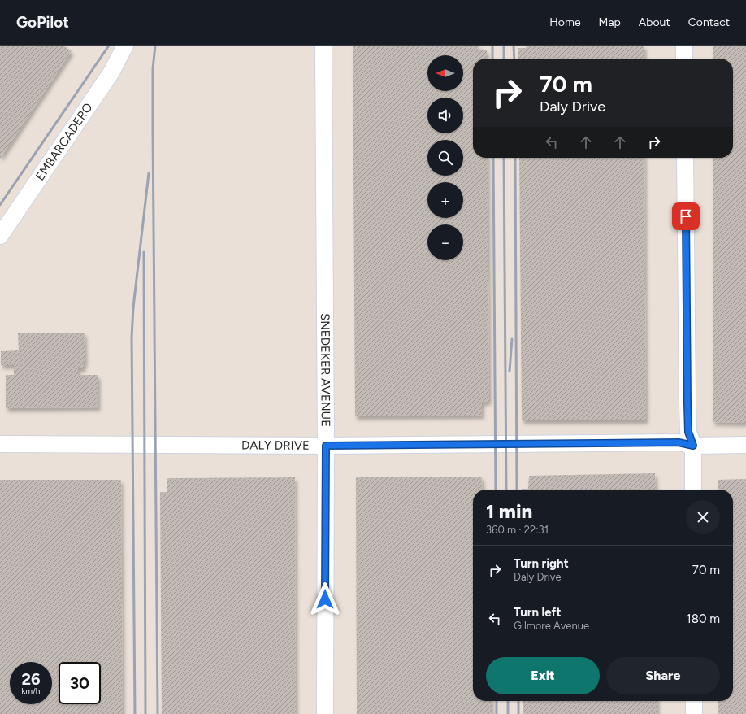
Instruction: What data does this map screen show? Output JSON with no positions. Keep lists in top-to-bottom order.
{
  "streets": {
    "street": ["EMBARCADERO", "SNEDEKER AVENUE", "DALY DRIVE"]
  },
  "crossings": [
    ["SNEDEKER AVENUE", "DALY DRIVE"]
  ],
  "north": "left",
  "page": {
    "header": "GoPilot",
    "nav": [
      "Home",
      "Map",
      "About",
      "Contact"
    ],
    "map_buttons": ["+", "−"],
    "turn": ["70 m", "Daly Drive"],
    "heading": ["1 min", "360 m · 22:31"],
    "list": [
      {
        "name": "Turn right",
        "note": "Daly Drive",
        "value": "70 m"
      },
      {
        "name": "Turn left",
        "note": "Gilmore Avenue",
        "value": "180 m"
      }
    ],
    "buttons": ["Exit", "Share"],
    "speed": "26 km/h",
    "limit": "30"
  }
}
